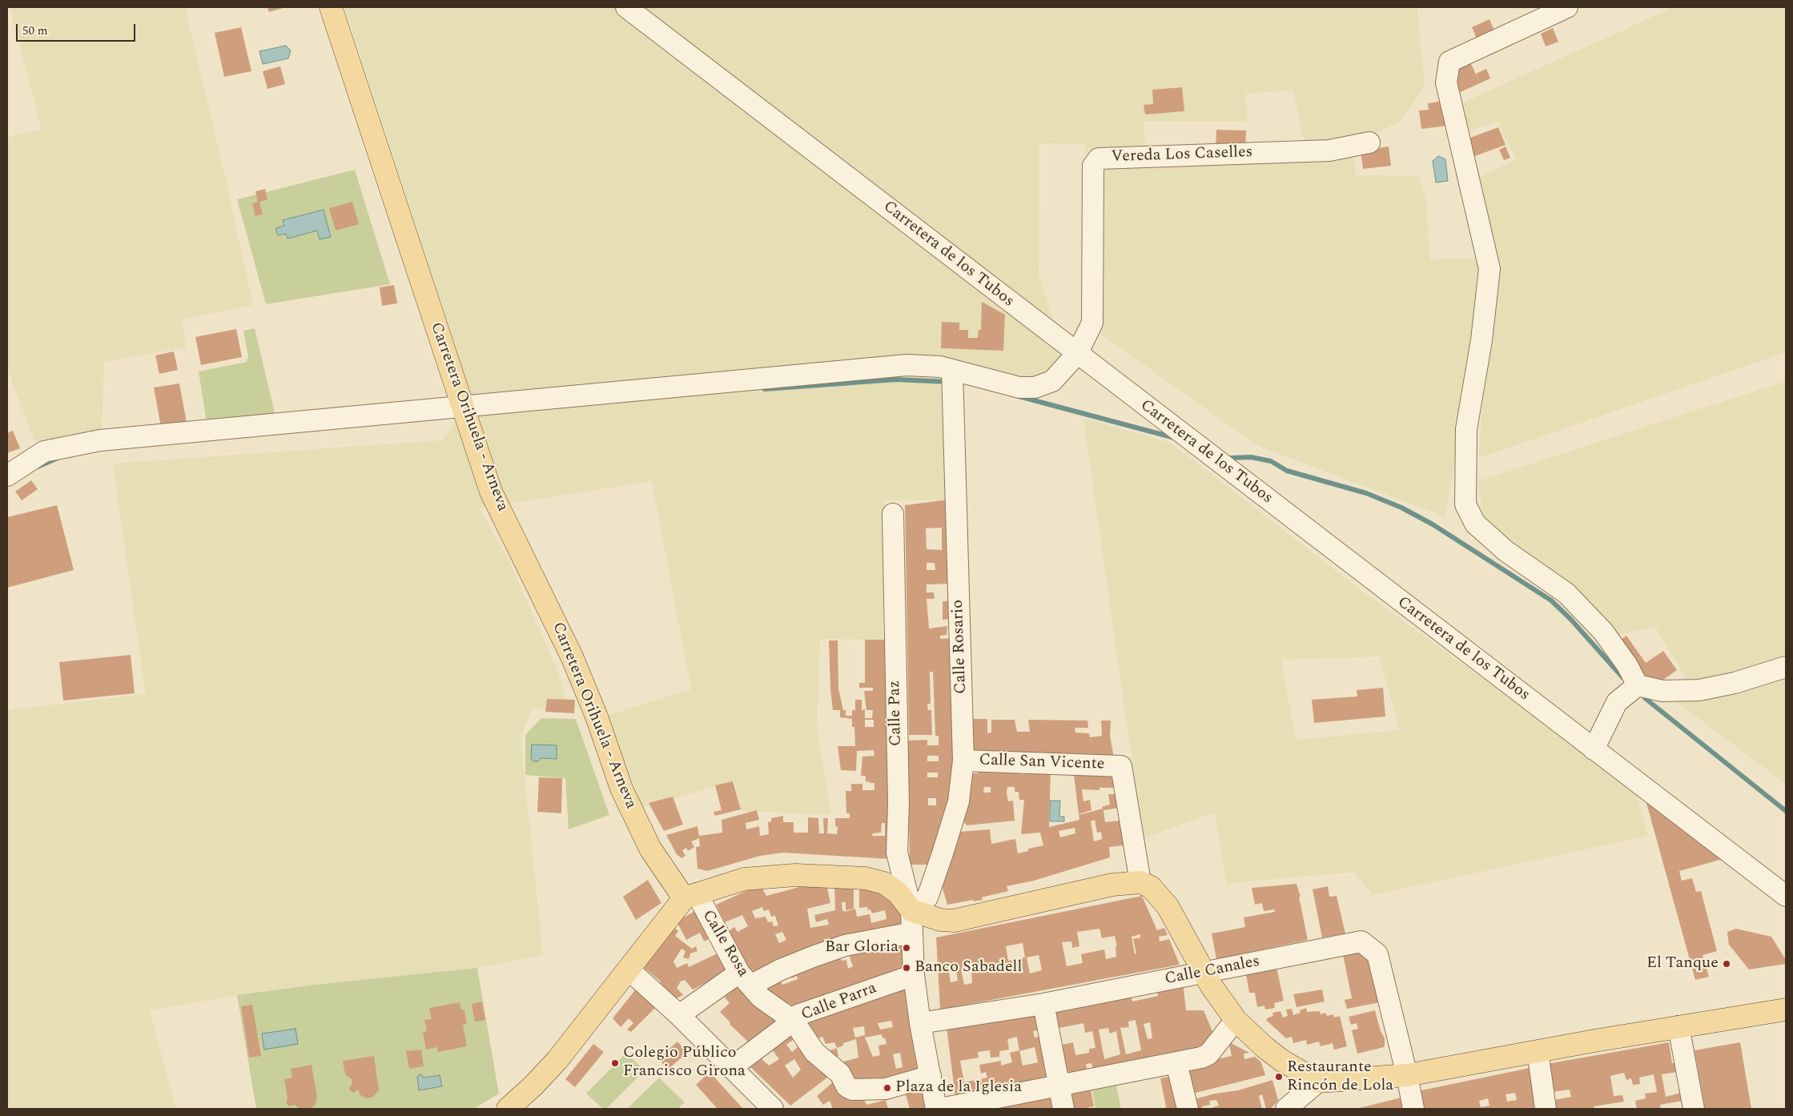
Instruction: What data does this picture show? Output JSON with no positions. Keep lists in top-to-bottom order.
{
  "streets": {
    "main road": ["Carretera Orihuela - Arneva"],
    "street": [
      "Vereda Los Caselles",
      "Carretera de los Tubos",
      "Calle Rosario",
      "Calle Paz",
      "Calle San Vicente",
      "Calle Rosa",
      "Calle Canales",
      "Calle Parra"
    ]
  },
  "crossings": [
    ["Vereda Los Caselles", "Carretera de los Tubos"],
    ["Carretera Orihuela - Arneva", "Calle Rosa"],
    ["Calle Rosario", "Calle Paz"],
    ["Calle Rosario", "Calle San Vicente"],
    ["Calle Paz", "Calle Canales"],
    ["Calle Paz", "Calle Parra"],
    ["Calle Rosa", "Calle Parra"]
  ],
  "places": [
    "Bar Gloria",
    "El Tanque",
    "Banco Sabadell",
    "Colegio Público Francisco Girona",
    "Restaurante Rincón de Lola",
    "Plaza de la Iglesia"
  ],
  "scale_bar": "50 m"
}
